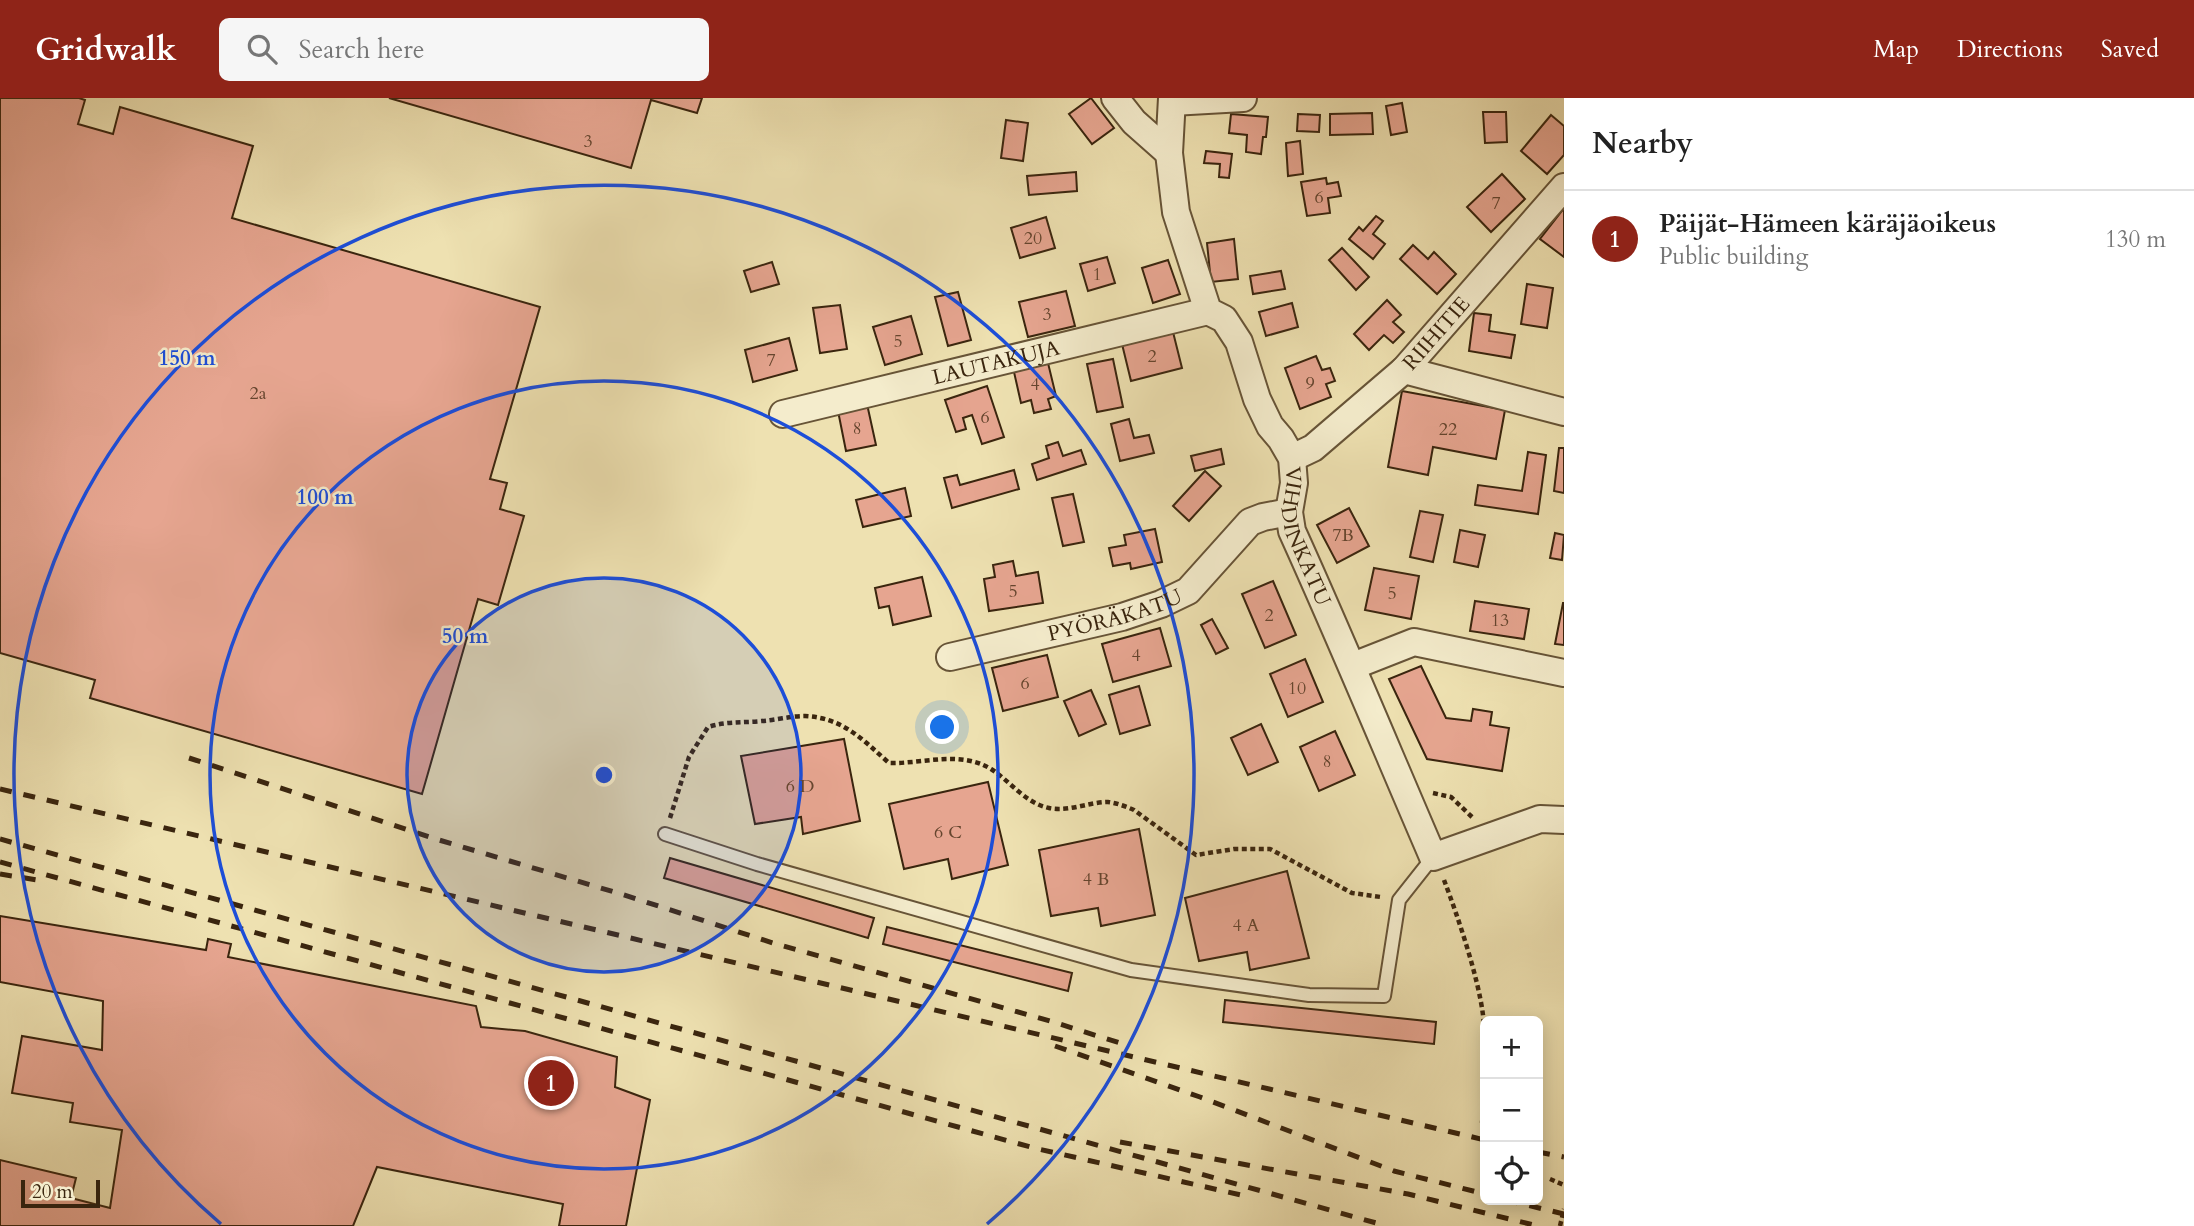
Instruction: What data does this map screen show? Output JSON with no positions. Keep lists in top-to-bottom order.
{
  "streets": {
    "street": [
      "RIIHITIE",
      "LAUTAKUJA",
      "VIHDINKATU",
      "PYÖRÄKATU"
    ]
  },
  "crossings": [
    ["RIIHITIE", "VIHDINKATU"],
    ["LAUTAKUJA", "VIHDINKATU"],
    ["VIHDINKATU", "PYÖRÄKATU"]
  ],
  "house_numbers": [
    "3",
    "6",
    "7",
    "20",
    "1",
    "3",
    "5",
    "2",
    "7",
    "9",
    "4",
    "2a",
    "6",
    "8",
    "22",
    "7B",
    "5",
    "5",
    "2",
    "13",
    "4",
    "6",
    "10",
    "8",
    "6 D",
    "6 C",
    "4 B",
    "4 A"
  ],
  "scale_bar": "20 m",
  "page": {
    "header": "Gridwalk",
    "search": "Search here",
    "nav": ["Map", "Directions", "Saved"],
    "heading": "Nearby",
    "list": [
      {
        "mark": "1",
        "name": "Päijät-Hämeen käräjäoikeus",
        "note": "Public building",
        "value": "130 m"
      }
    ],
    "map_buttons": ["+", "−"],
    "pins": "1",
    "scale": "20 m"
  },
  "rings": ["150 m", "100 m", "50 m"]
}
